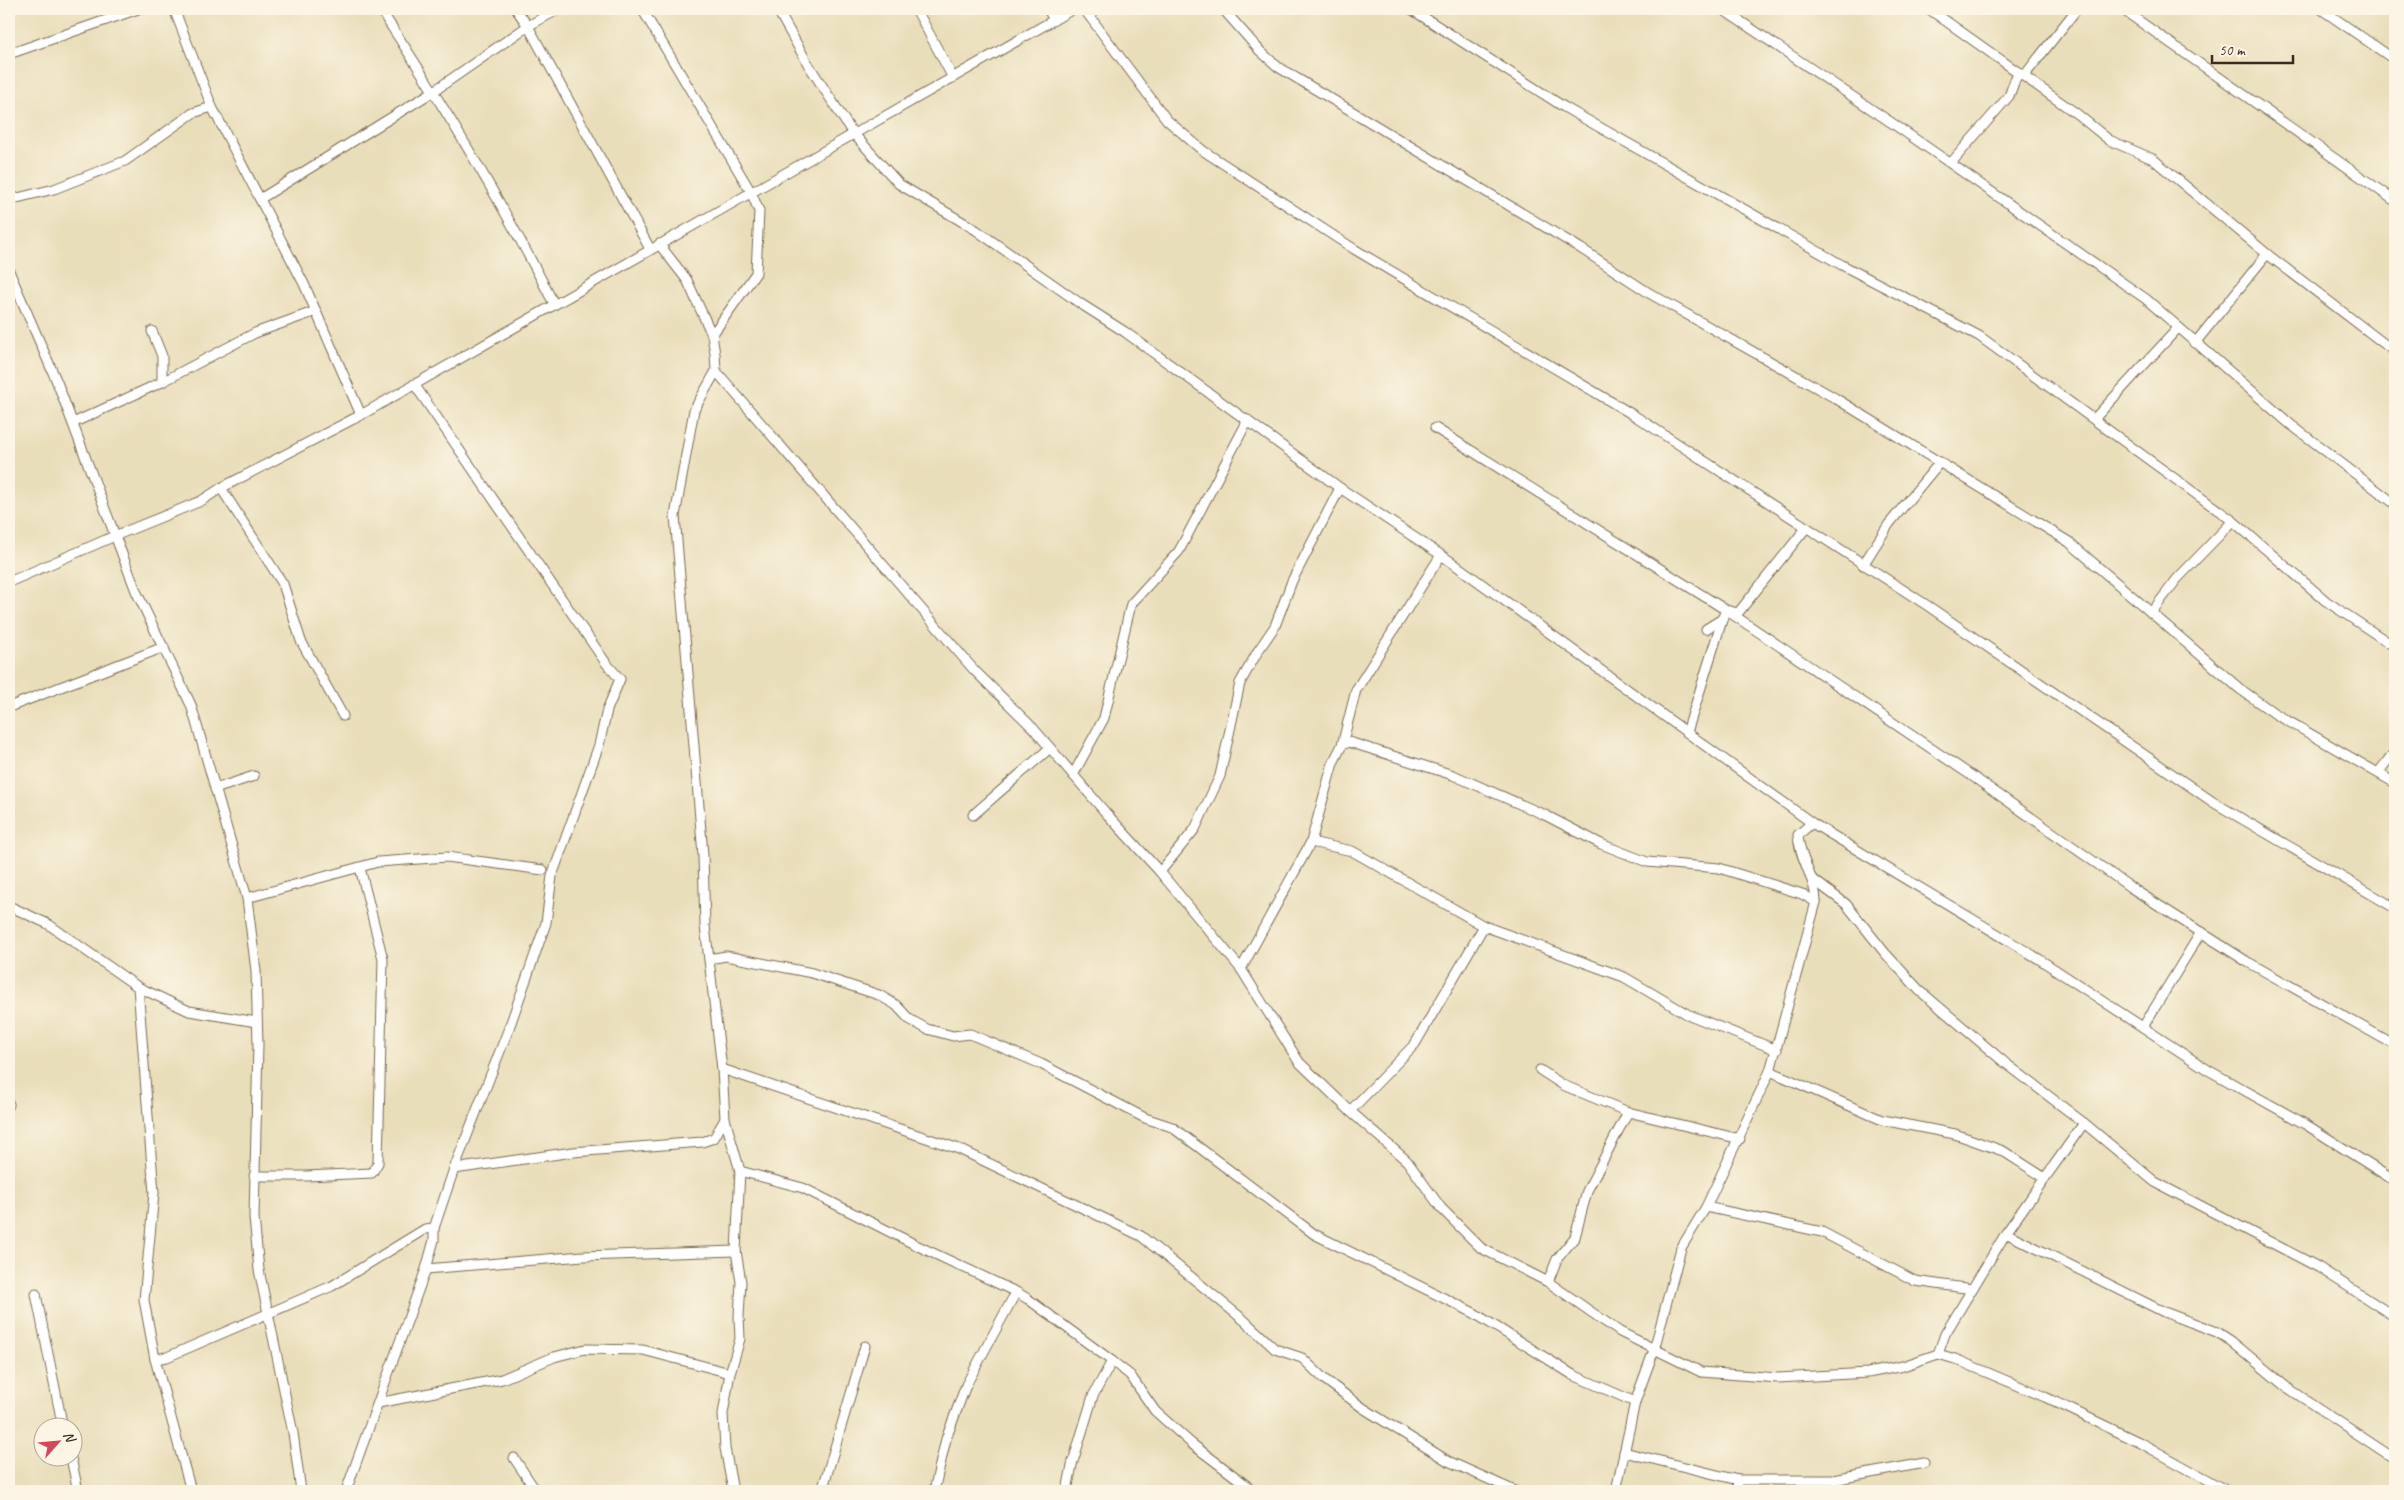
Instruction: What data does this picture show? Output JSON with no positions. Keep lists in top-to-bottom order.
{
  "scale_bar": "50 m",
  "north": "top right"
}
